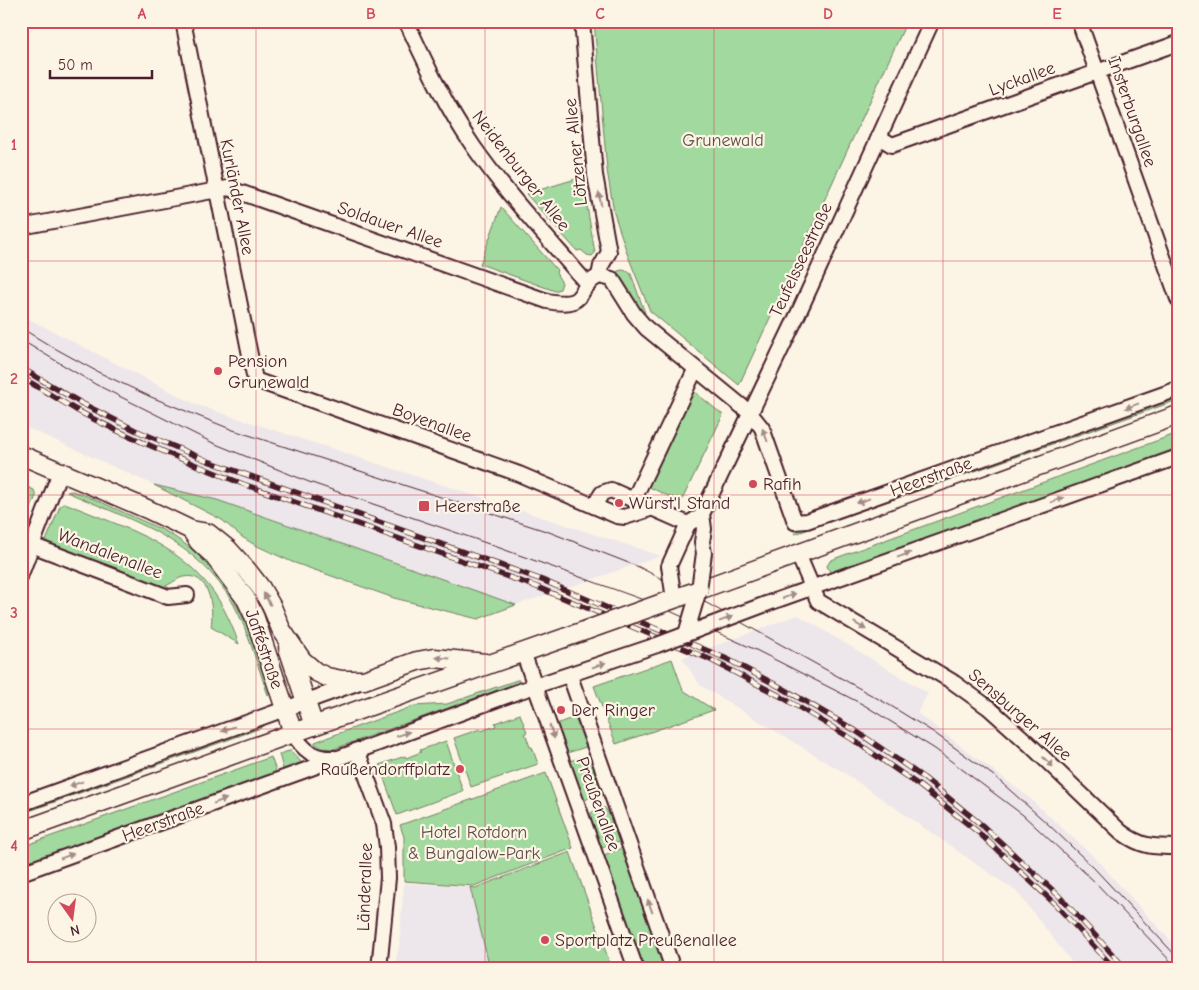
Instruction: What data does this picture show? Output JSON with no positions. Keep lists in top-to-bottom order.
{
  "streets": {
    "main road": ["Heerstraße", "Jafféstraße"],
    "street": [
      "Lyckallee",
      "Insterburgallee",
      "Lötzener Allee",
      "Neidenburger Allee",
      "Kurländer Allee",
      "Soldauer Allee",
      "Teufelsseestraße",
      "Boyenallee",
      "Wandalenallee",
      "Sensburger Allee",
      "Preußenallee",
      "Länderallee"
    ]
  },
  "crossings": [
    ["Lyckallee", "Insterburgallee"],
    ["Lyckallee", "Teufelsseestraße"],
    ["Lötzener Allee", "Neidenburger Allee"],
    ["Lötzener Allee", "Soldauer Allee"],
    ["Neidenburger Allee", "Soldauer Allee"],
    ["Kurländer Allee", "Soldauer Allee"],
    ["Kurländer Allee", "Boyenallee"],
    ["Teufelsseestraße", "Heerstraße"],
    ["Heerstraße", "Jafféstraße"],
    ["Heerstraße", "Sensburger Allee"],
    ["Heerstraße", "Preußenallee"],
    ["Heerstraße", "Länderallee"]
  ],
  "one_way": ["Lötzener Allee", "Sensburger Allee"],
  "parks": ["Grunewald", "Hotel Rotdorn & Bungalow-Park"],
  "places": {
    "other": [
      "Pension Grunewald",
      "Rafih",
      "Würst'l Stand",
      "Der Ringer",
      "Raußendorffplatz",
      "Sportplatz Preußenallee"
    ],
    "transit": ["Heerstraße"]
  },
  "scale_bar": "50 m",
  "north": "bottom",
  "grid": {
    "columns": [
      "A",
      "B",
      "C",
      "D",
      "E"
    ],
    "rows": [
      "1",
      "2",
      "3",
      "4"
    ]
  }
}
